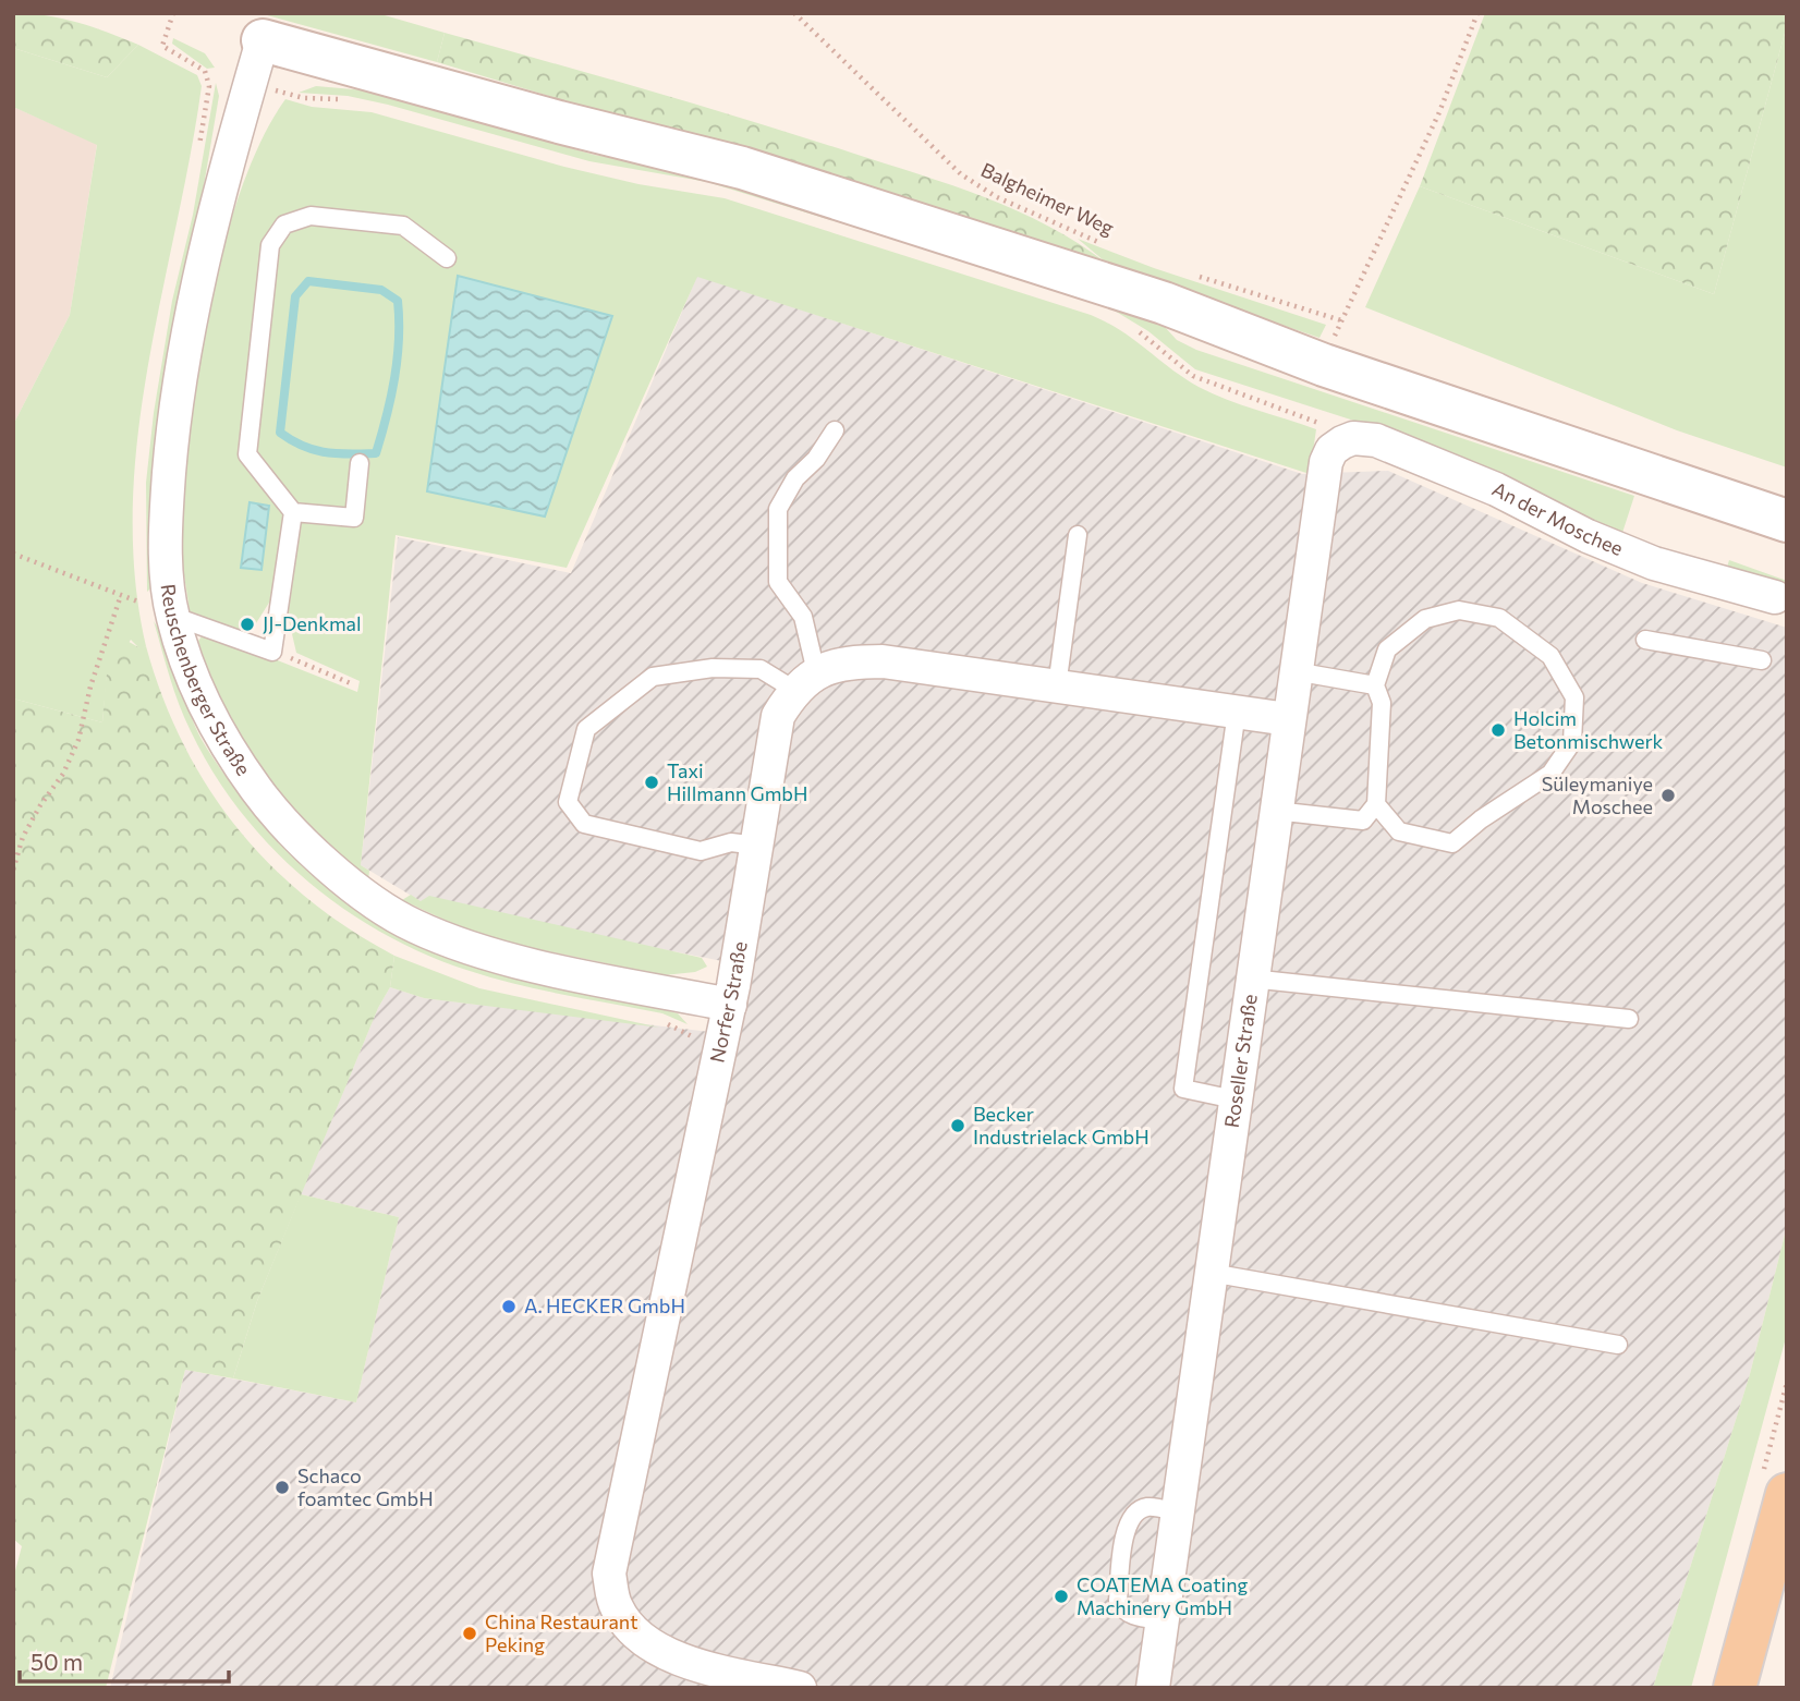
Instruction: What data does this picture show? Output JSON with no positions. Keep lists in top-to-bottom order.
{
  "streets": {
    "street": [
      "An der Moschee",
      "Reuschenberger Straße",
      "Norfer Straße",
      "Roseller Straße"
    ],
    "path": ["Balgheimer Weg"]
  },
  "crossings": [
    ["An der Moschee", "Roseller Straße"],
    ["Reuschenberger Straße", "Norfer Straße"]
  ],
  "places": [
    "JJ-Denkmal",
    "Holcim Betonmischwerk",
    "Taxi Hillmann GmbH",
    "Süleymaniye Moschee",
    "Becker Industrielack GmbH",
    "A. HECKER GmbH",
    "Schaco foamtec GmbH",
    "COATEMA Coating Machinery GmbH",
    "China Restaurant Peking"
  ],
  "scale_bar": "50 m"
}
